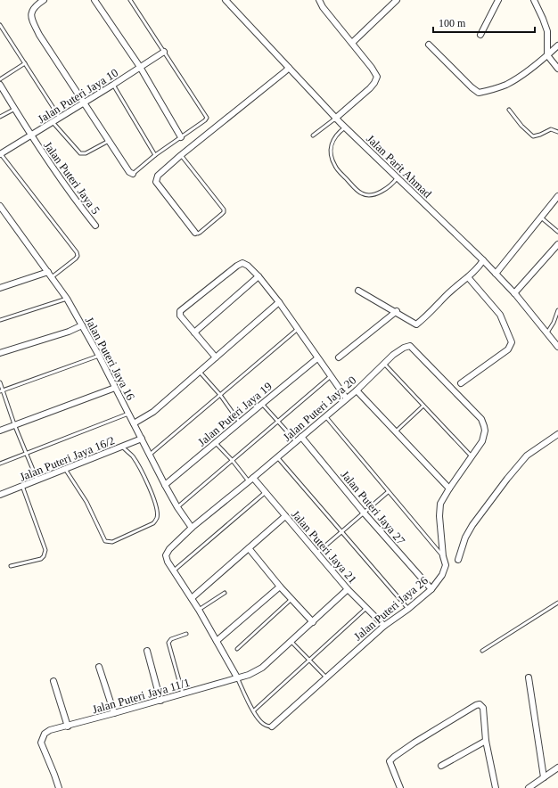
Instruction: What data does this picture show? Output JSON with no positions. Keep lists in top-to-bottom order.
{
  "streets": {
    "street": [
      "Jalan Puteri Jaya 10",
      "Jalan Parit Ahmad",
      "Jalan Puteri Jaya 5",
      "Jalan Puteri Jaya 16",
      "Jalan Puteri Jaya 20",
      "Jalan Puteri Jaya 19",
      "Jalan Puteri Jaya 16/2",
      "Jalan Puteri Jaya 27",
      "Jalan Puteri Jaya 21",
      "Jalan Puteri Jaya 26",
      "Jalan Puteri Jaya 11/1"
    ]
  },
  "crossings": [
    ["Jalan Puteri Jaya 10", "Jalan Puteri Jaya 5"],
    ["Jalan Puteri Jaya 16", "Jalan Puteri Jaya 20"],
    ["Jalan Puteri Jaya 16", "Jalan Puteri Jaya 19"],
    ["Jalan Puteri Jaya 16", "Jalan Puteri Jaya 16/2"],
    ["Jalan Puteri Jaya 20", "Jalan Puteri Jaya 27"],
    ["Jalan Puteri Jaya 20", "Jalan Puteri Jaya 21"],
    ["Jalan Puteri Jaya 20", "Jalan Puteri Jaya 26"],
    ["Jalan Puteri Jaya 27", "Jalan Puteri Jaya 26"],
    ["Jalan Puteri Jaya 21", "Jalan Puteri Jaya 26"],
    ["Jalan Puteri Jaya 21", "Jalan Puteri Jaya 11/1"]
  ],
  "scale_bar": "100 m"
}
